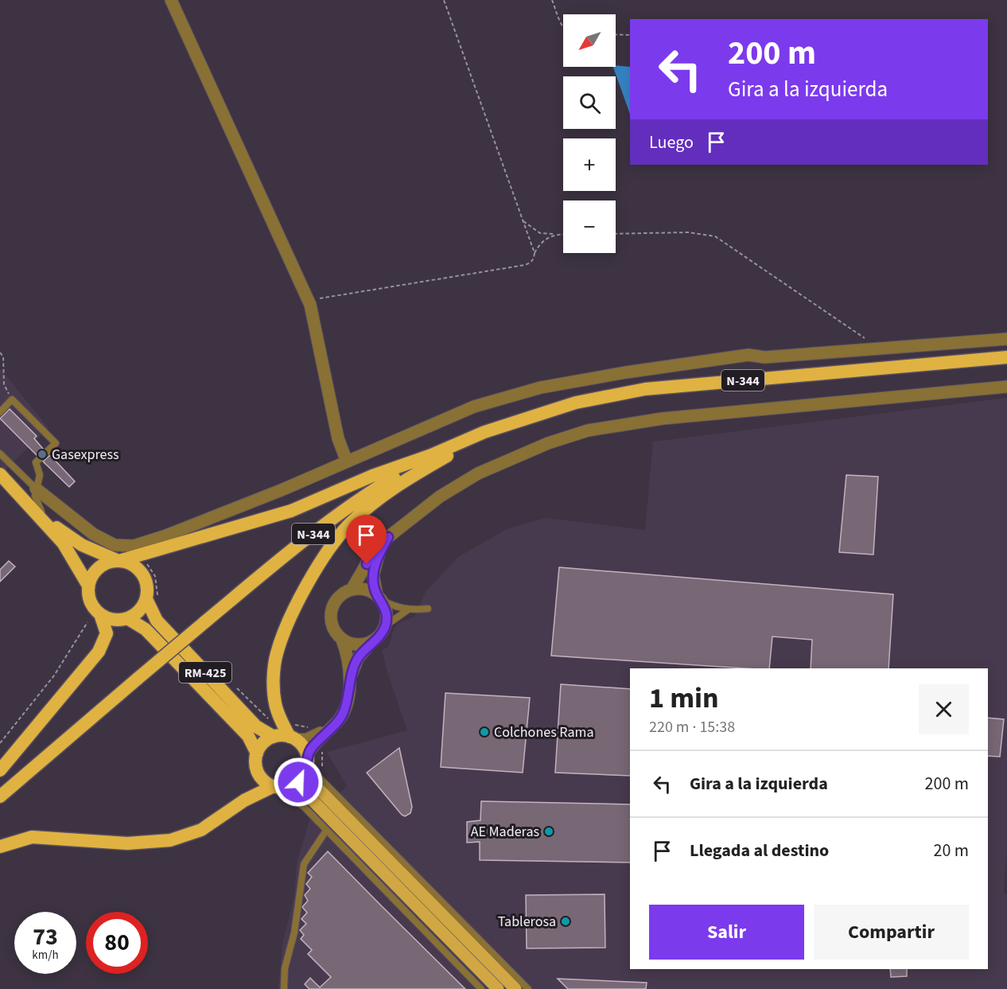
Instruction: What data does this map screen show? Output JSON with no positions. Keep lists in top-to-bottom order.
{
  "streets": {
    "highway": ["N-344", "RM-425"]
  },
  "places": [
    "Gasexpress",
    "Colchones Rama",
    "AE Maderas",
    "Tablerosa"
  ],
  "north": "bottom left",
  "page": {
    "map_buttons": ["+", "−"],
    "turn": ["200 m", "Gira a la izquierda"],
    "then": "Luego",
    "heading": ["1 min", "220 m · 15:38"],
    "list": [
      {
        "name": "Gira a la izquierda",
        "value": "200 m"
      },
      {
        "name": "Llegada al destino",
        "value": "20 m"
      }
    ],
    "buttons": ["Salir", "Compartir"],
    "speed": "73 km/h",
    "limit": "80"
  }
}
